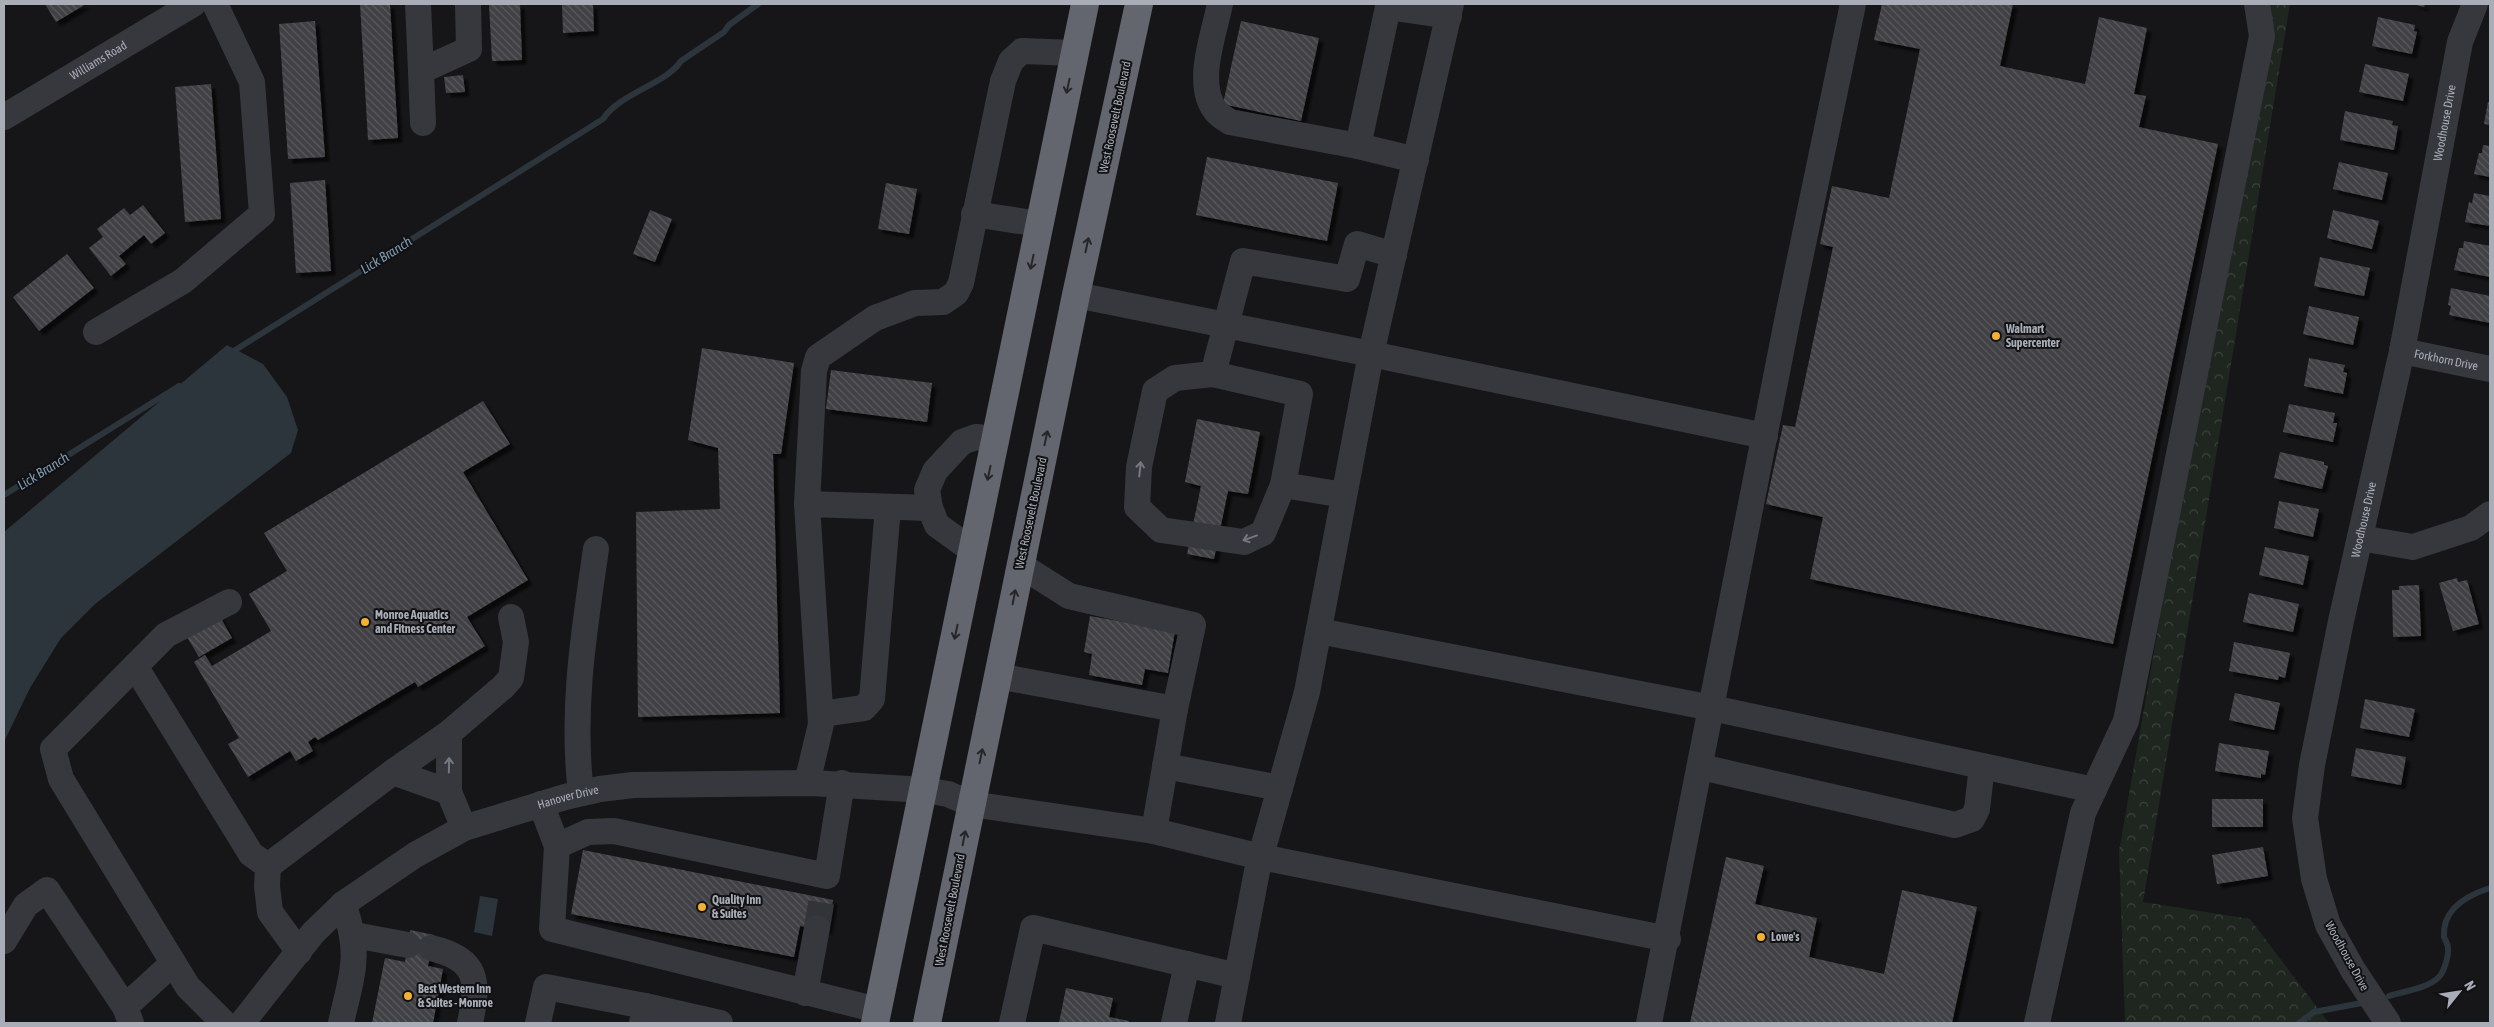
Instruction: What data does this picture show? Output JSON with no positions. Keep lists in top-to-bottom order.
{
  "streets": {
    "highway": ["West Roosevelt Boulevard"],
    "street": [
      "Williams Road",
      "Woodhouse Drive",
      "Forkhorn Drive",
      "Hanover Drive"
    ]
  },
  "crossings": [
    ["West Roosevelt Boulevard", "Hanover Drive"],
    ["Woodhouse Drive", "Forkhorn Drive"]
  ],
  "water": ["Lick Branch"],
  "places": [
    "Walmart Supercenter",
    "Monroe Aquatics and Fitness Center",
    "Quality Inn & Suites",
    "Lowe's",
    "Best Western Inn & Suites - Monroe"
  ],
  "north": "top right"
}
